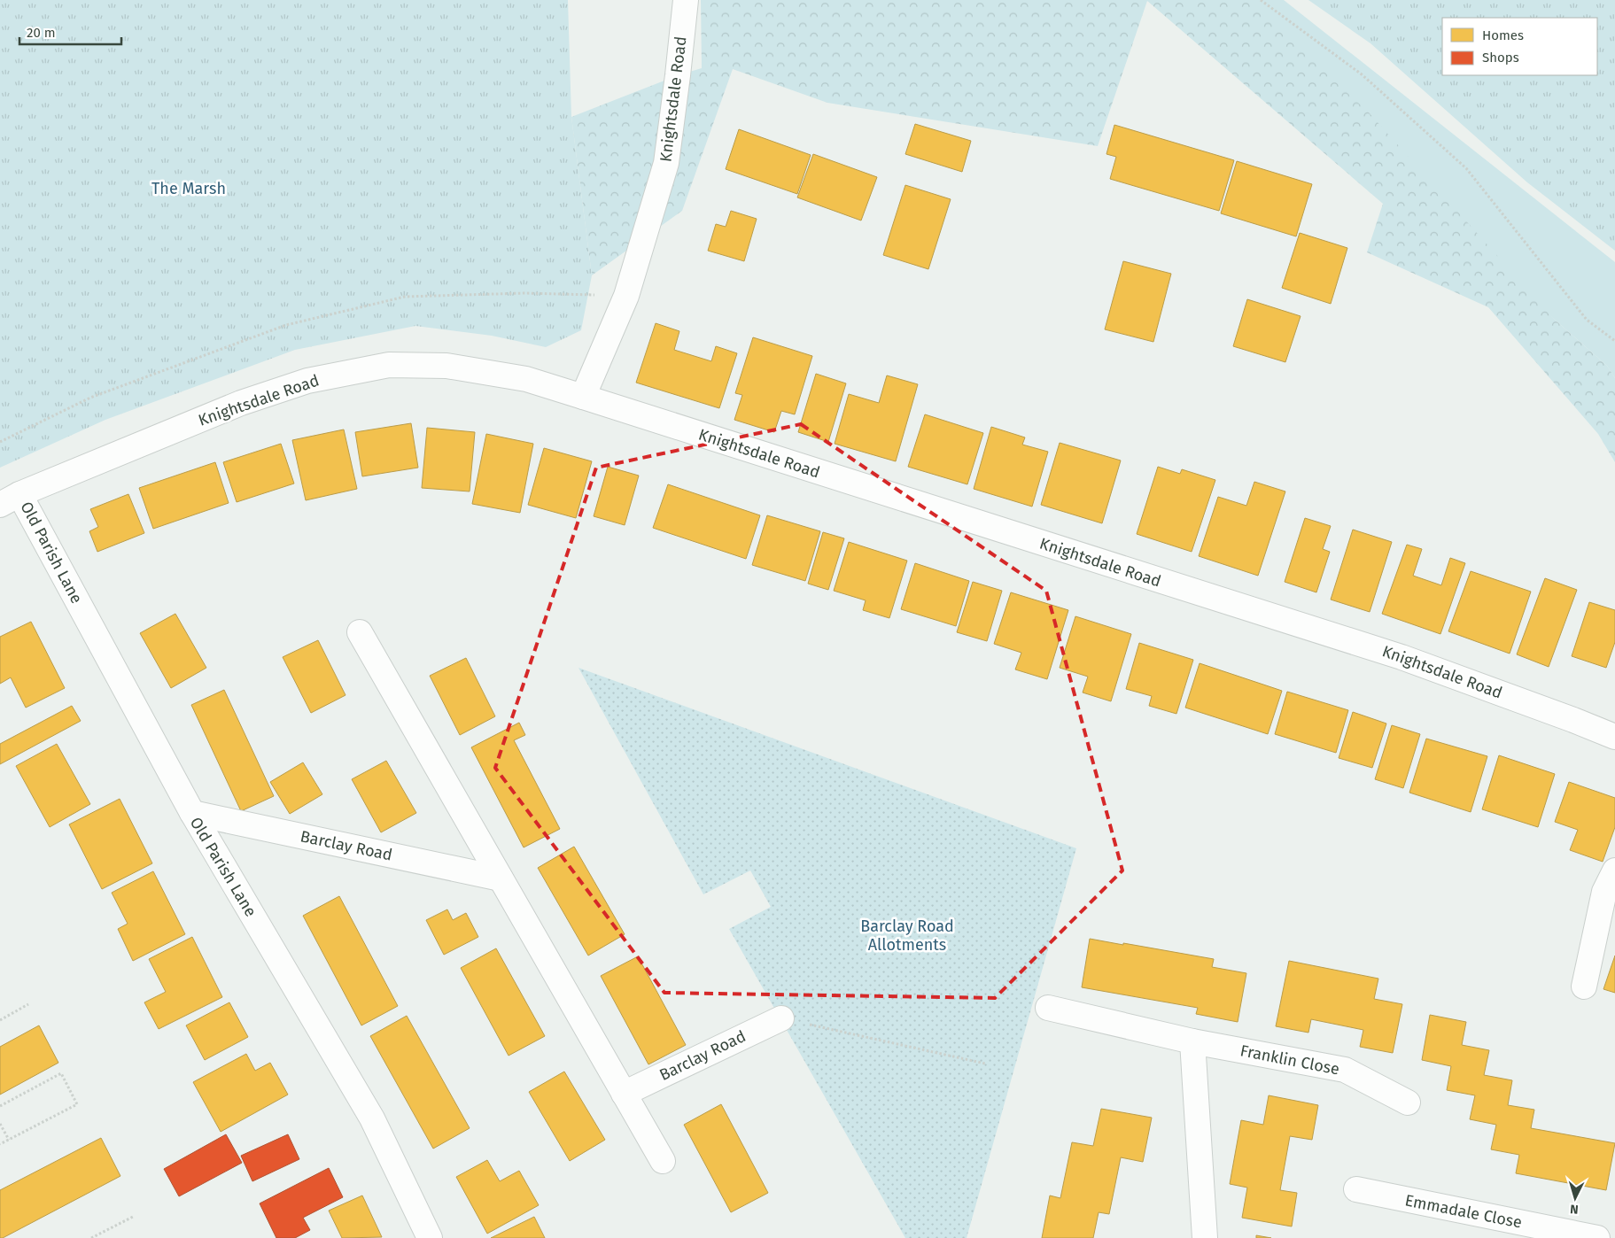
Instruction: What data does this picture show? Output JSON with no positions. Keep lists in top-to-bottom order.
{
  "streets": {
    "street": [
      "Knightsdale Road",
      "Old Parish Lane",
      "Barclay Road",
      "Franklin Close",
      "Emmadale Close"
    ]
  },
  "crossings": [
    ["Knightsdale Road", "Old Parish Lane"],
    ["Old Parish Lane", "Barclay Road"]
  ],
  "parks": ["The Marsh", "Barclay Road Allotments"],
  "legend": ["Homes", "Shops"],
  "scale_bar": "20 m",
  "north": "bottom"
}
